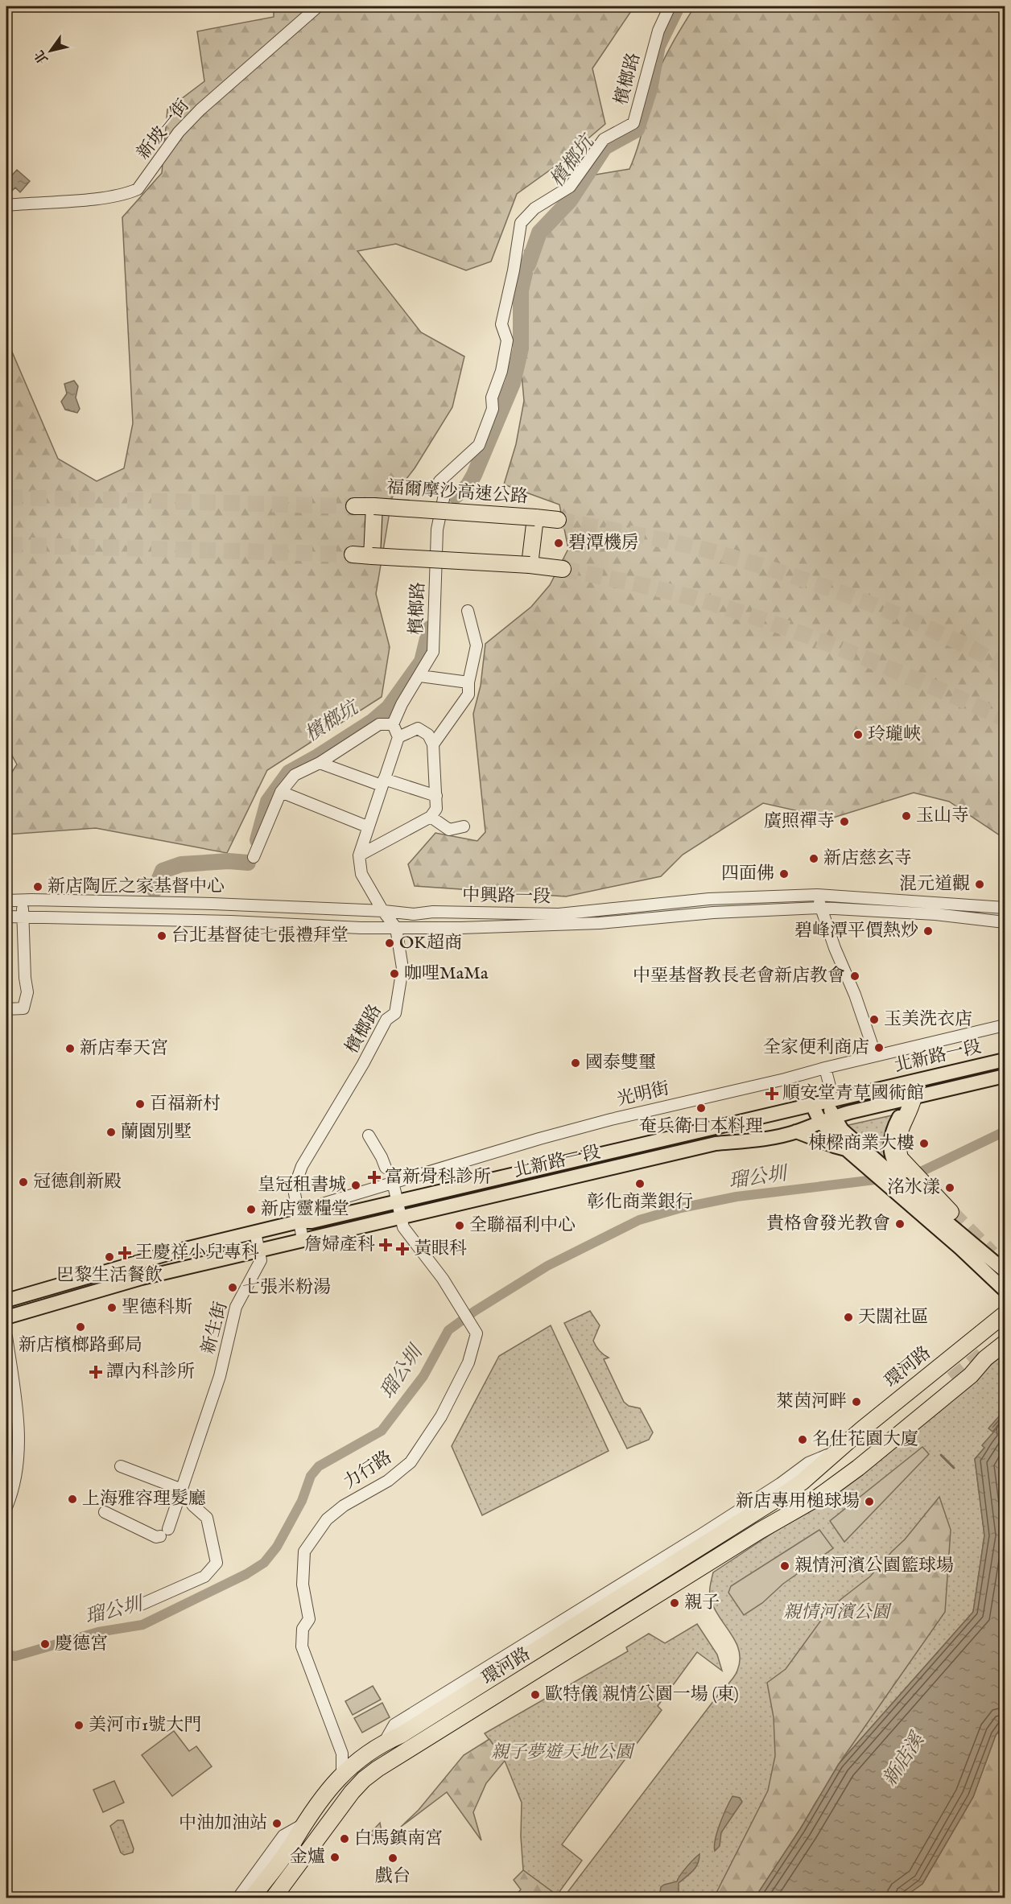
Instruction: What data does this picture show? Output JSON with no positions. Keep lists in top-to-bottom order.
{
  "streets": {
    "highway": ["福爾摩沙高速公路", "環河路"],
    "main road": ["北新路一段"],
    "street": [
      "檳榔路",
      "新坡一街",
      "中興路一段",
      "光明街",
      "新生街",
      "力行路"
    ]
  },
  "crossings": [
    ["檳榔路", "中興路一段"],
    ["檳榔路", "北新路一段"],
    ["檳榔路", "光明街"],
    ["北新路一段", "光明街"],
    ["北新路一段", "新生街"],
    ["北新路一段", "力行路"],
    ["光明街", "力行路"],
    ["環河路", "力行路"]
  ],
  "water": ["檳榔坑", "瑠公圳", "新店溪"],
  "parks": ["親情河濱公園", "親子夢遊天地公園"],
  "places": {
    "other": [
      "碧潭機房",
      "玲瓏峽",
      "玉山寺",
      "廣照禪寺",
      "新店慈玄寺",
      "四面佛",
      "混元道觀",
      "新店陶匠之家基督中心",
      "碧峰潭平價熱炒",
      "台北基督徒七張禮拜堂",
      "OK超商",
      "咖哩MaMa",
      "中堊基督教長老會新店教會",
      "玉美洗衣店",
      "全家便利商店",
      "新店奉天宮",
      "國泰雙璽",
      "百福新村",
      "奄兵衛日本料理",
      "蘭園別墅",
      "棟樑商業大樓",
      "冠德創新殿",
      "彰化商業銀行",
      "皇冠租書城",
      "洺水漾",
      "新店靈糧堂",
      "貴格會發光教會",
      "全聯福利中心",
      "巴黎生活餐飲",
      "七張米粉湯",
      "聖德科斯",
      "天闊社區",
      "新店檳榔路郵局",
      "萊茵河畔",
      "名仕花園大廈",
      "上海雅容理髮廳",
      "新店專用槌球場",
      "親情河濱公園籃球場",
      "親子",
      "慶德宮",
      "歐特儀 親情公園一場 (東)",
      "美河市1號大門",
      "中油加油站",
      "白馬鎮南宮",
      "金爐",
      "戲台"
    ],
    "health": [
      "順安堂青草國術館",
      "富新骨科診所",
      "詹婦產科",
      "黃眼科",
      "王慶祥小兒專科",
      "譚內科診所"
    ]
  },
  "north": "bottom left"
}
